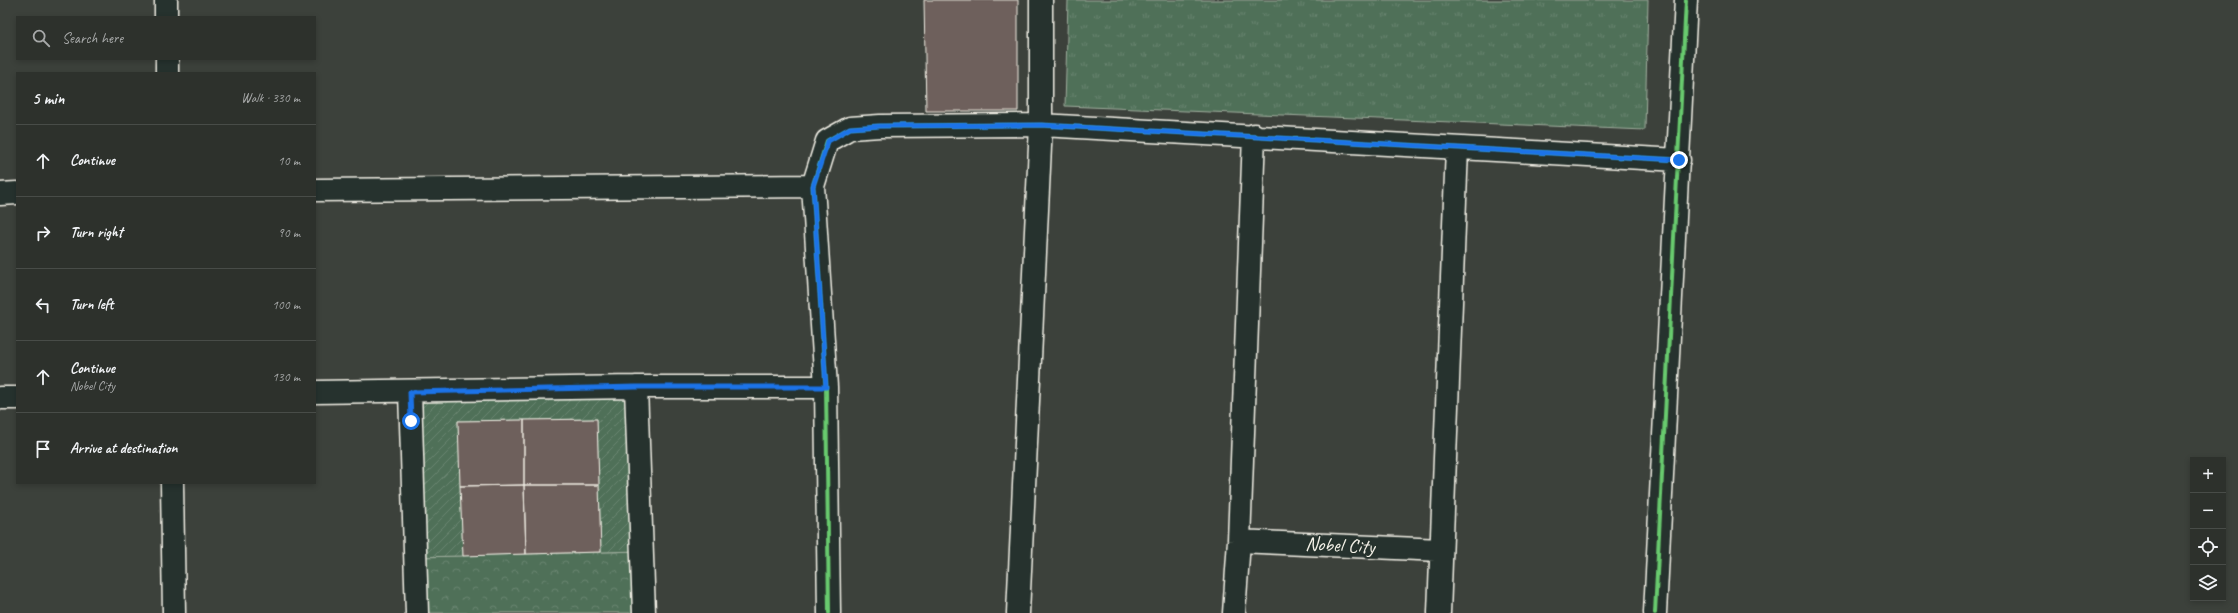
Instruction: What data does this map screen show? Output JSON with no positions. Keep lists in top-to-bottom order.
{
  "streets": {
    "street": ["Nobel City"]
  },
  "page": {
    "search": "Search here",
    "heading": ["5 min", "Walk · 330 m"],
    "list": [
      ["Continue", "10 m"],
      ["Turn right", "90 m"],
      ["Turn left", "100 m"],
      ["Continue", "Nobel City", "130 m"],
      "Arrive at destination"
    ],
    "map_buttons": ["+", "−"]
  }
}
